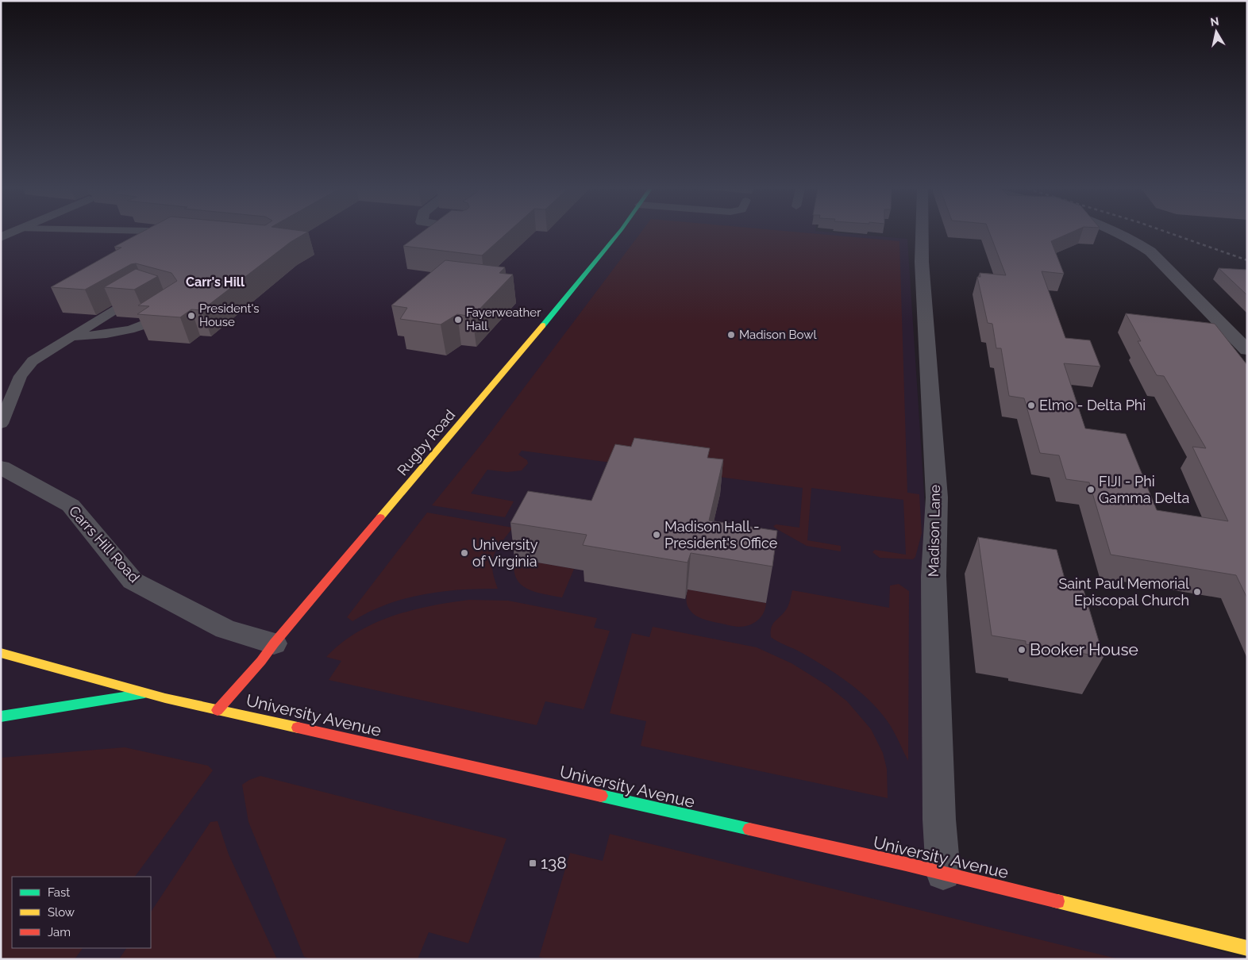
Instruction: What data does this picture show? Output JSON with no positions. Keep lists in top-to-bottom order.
{
  "streets": {
    "main road": ["Rugby Road", "University Avenue"],
    "street": ["Madison Lane", "Carrs Hill Road"]
  },
  "crossings": [
    ["Rugby Road", "Carrs Hill Road"],
    ["Rugby Road", "University Avenue"],
    ["Madison Lane", "University Avenue"]
  ],
  "districts": ["Carr's Hill"],
  "places": {
    "other": [
      "President's House",
      "Fayerweather Hall",
      "Madison Bowl",
      "Elmo - Delta Phi",
      "FIJI - Phi Gamma Delta",
      "Madison Hall - President's Office",
      "University of Virginia",
      "Saint Paul Memorial Episcopal Church",
      "Booker House"
    ],
    "transit": ["138"]
  },
  "legend": ["Fast", "Slow", "Jam"],
  "north": "top"
}
